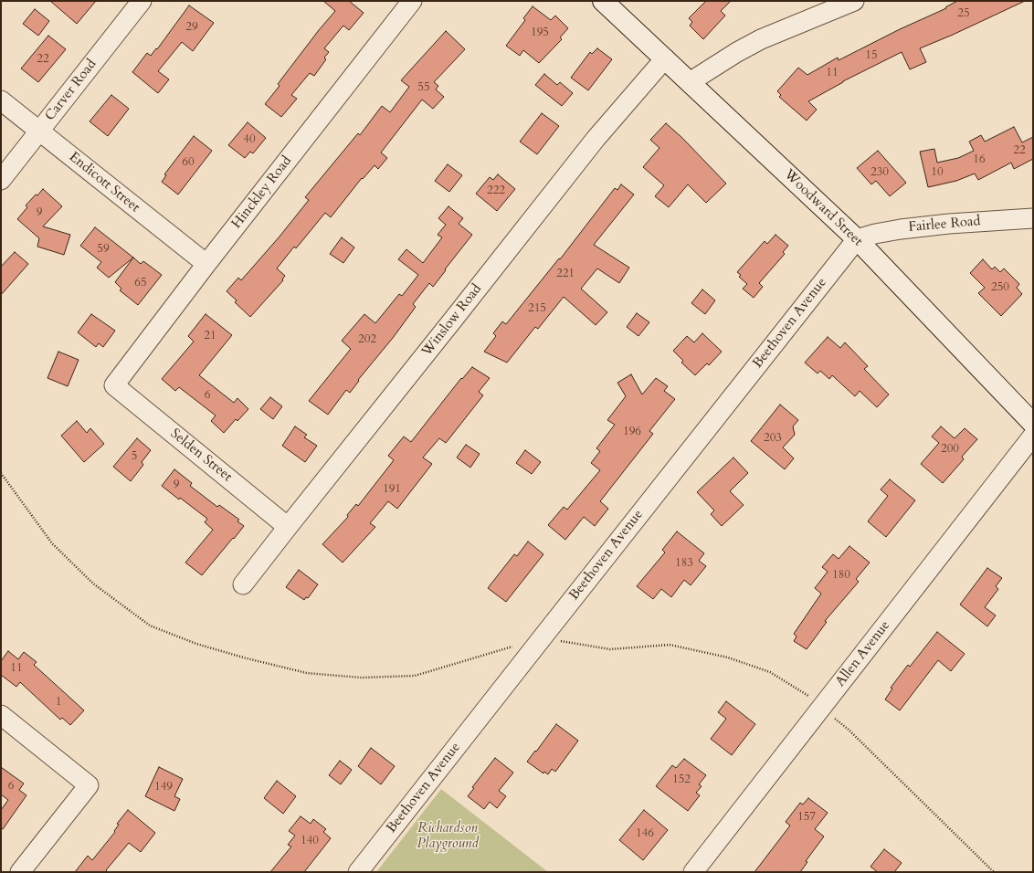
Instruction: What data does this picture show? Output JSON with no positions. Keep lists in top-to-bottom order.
{
  "streets": {
    "street": [
      "Carver Road",
      "Endicott Street",
      "Hinckley Road",
      "Woodward Street",
      "Fairlee Road",
      "Winslow Road",
      "Beethoven Avenue",
      "Selden Street",
      "Allen Avenue"
    ]
  },
  "crossings": [
    ["Carver Road", "Endicott Street"],
    ["Endicott Street", "Hinckley Road"],
    ["Hinckley Road", "Selden Street"],
    ["Woodward Street", "Fairlee Road"],
    ["Woodward Street", "Winslow Road"],
    ["Woodward Street", "Beethoven Avenue"],
    ["Fairlee Road", "Beethoven Avenue"],
    ["Winslow Road", "Selden Street"]
  ],
  "parks": ["Richardson Playground"],
  "house_numbers": [
    "25",
    "29",
    "195",
    "15",
    "22",
    "11",
    "55",
    "40",
    "22",
    "16",
    "60",
    "230",
    "10",
    "222",
    "9",
    "59",
    "221",
    "65",
    "250",
    "215",
    "21",
    "202",
    "6",
    "196",
    "203",
    "200",
    "5",
    "9",
    "191",
    "183",
    "180",
    "11",
    "1",
    "152",
    "6",
    "149",
    "157",
    "146",
    "140"
  ]
}
